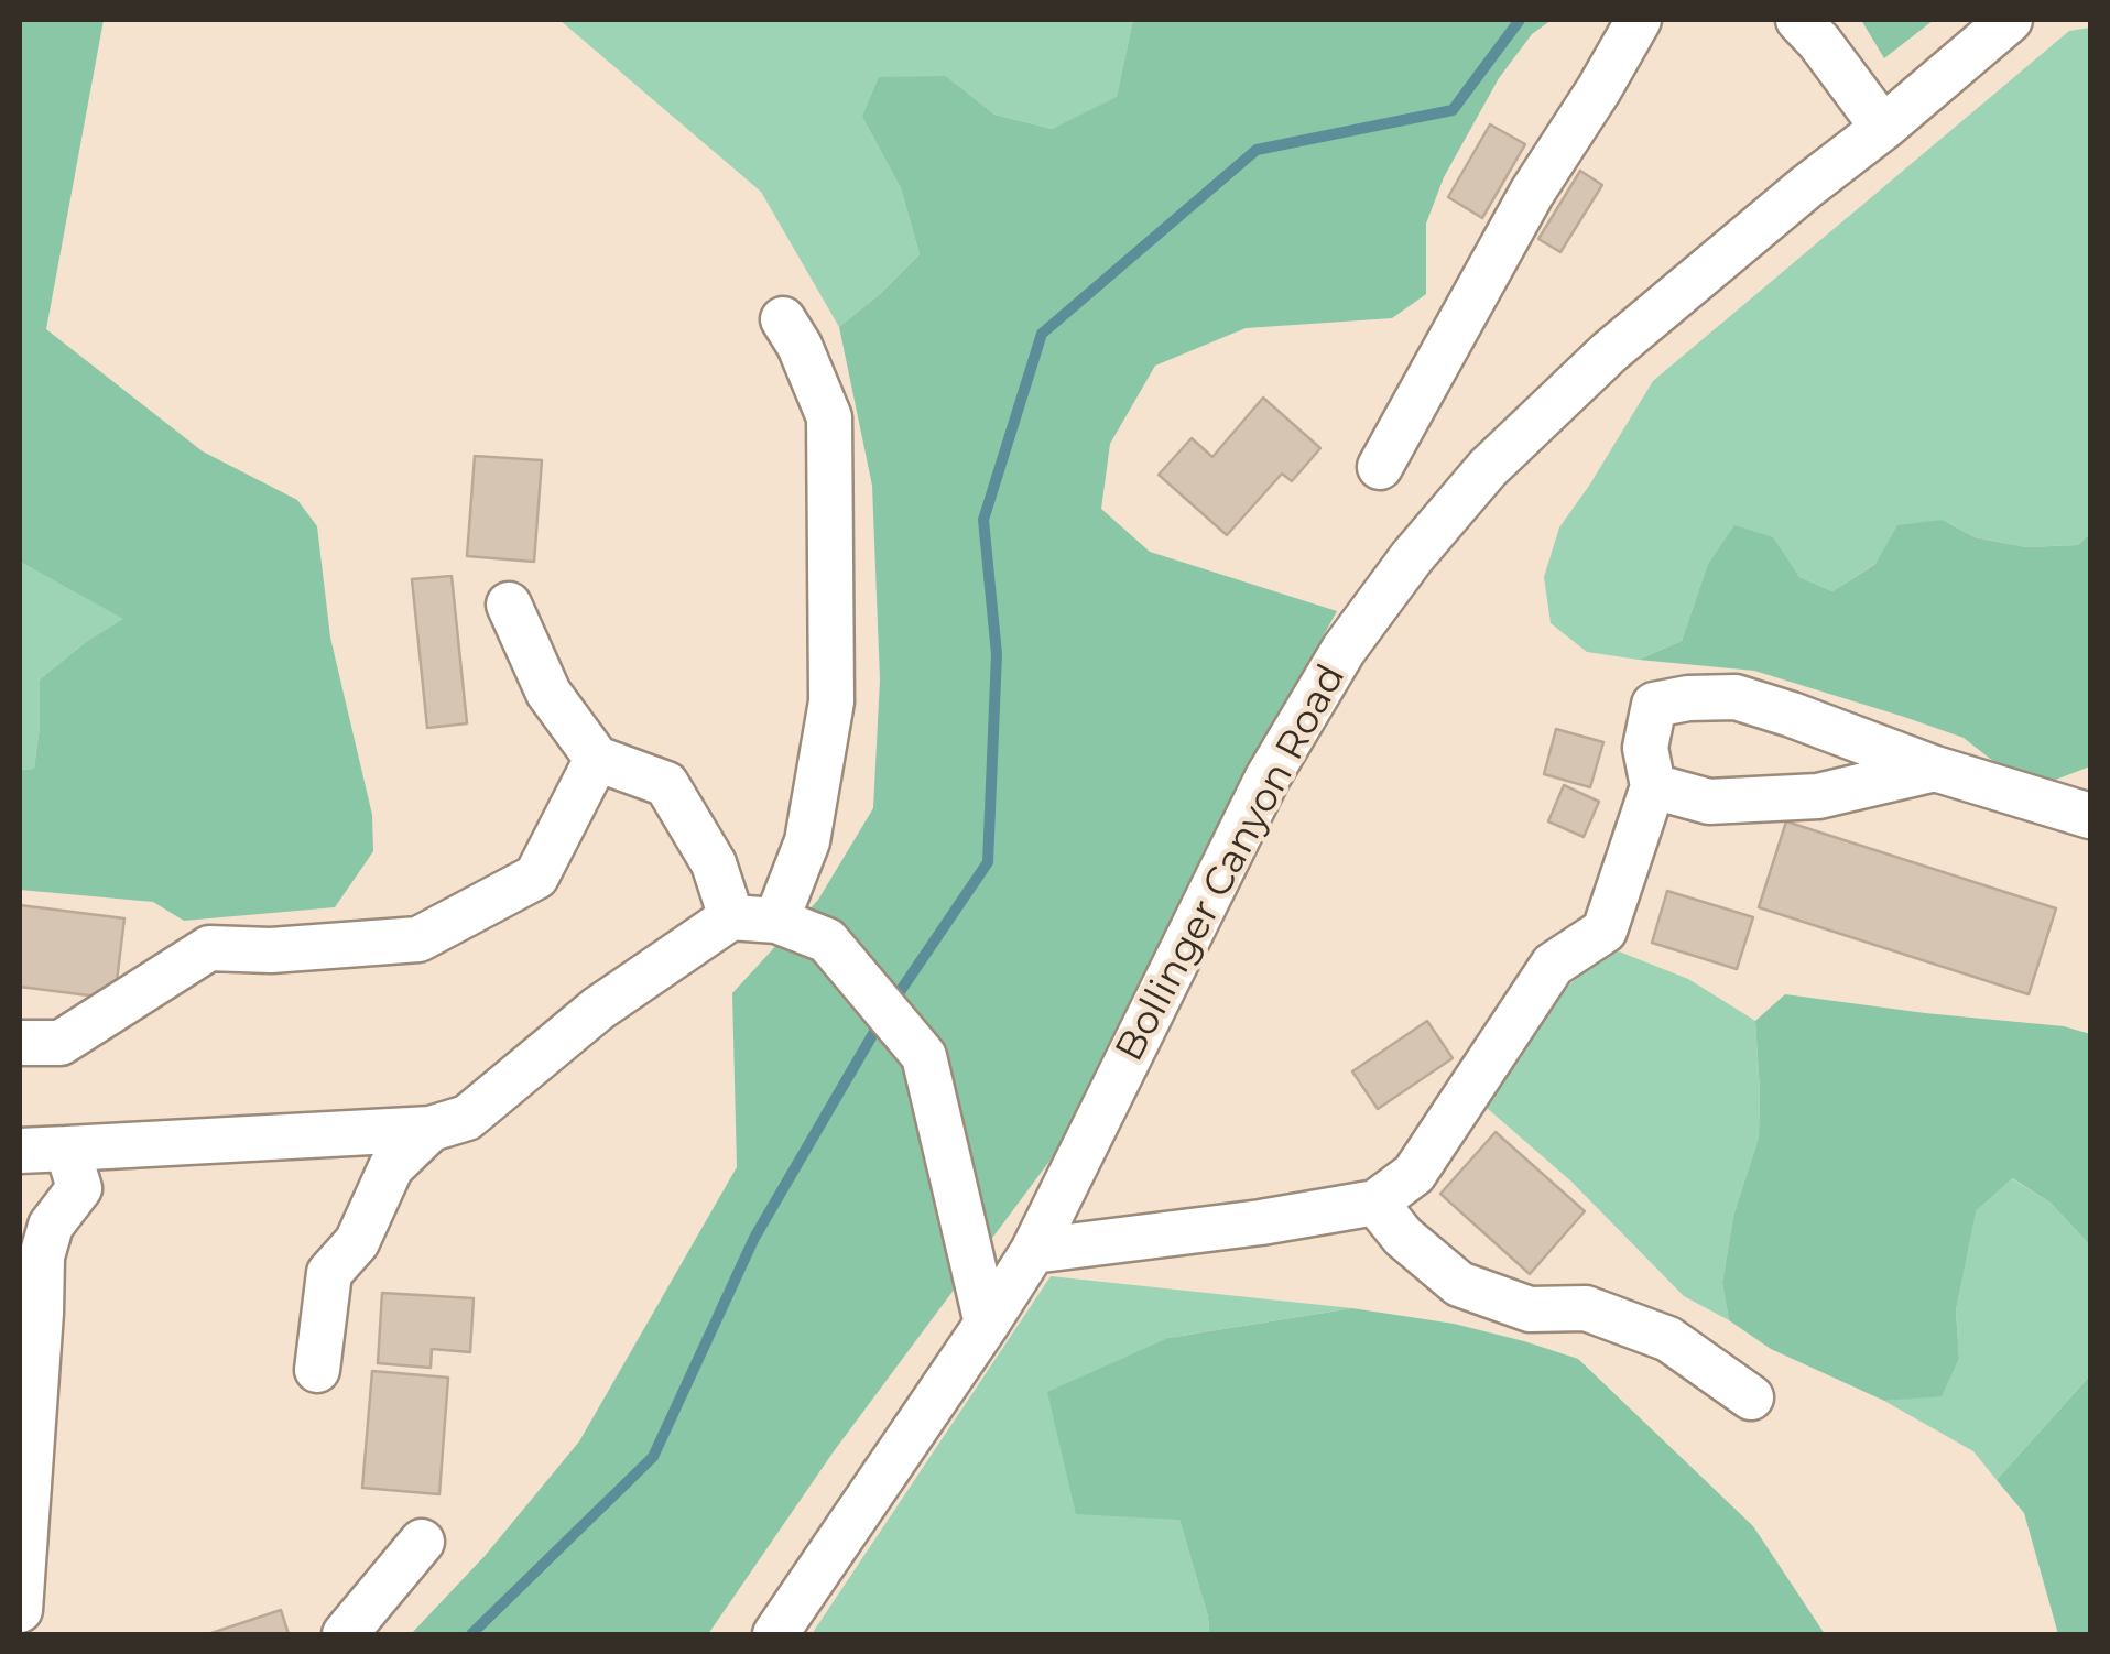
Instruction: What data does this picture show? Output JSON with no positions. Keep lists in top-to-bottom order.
{
  "streets": {
    "street": ["Bollinger Canyon Road"]
  }
}
